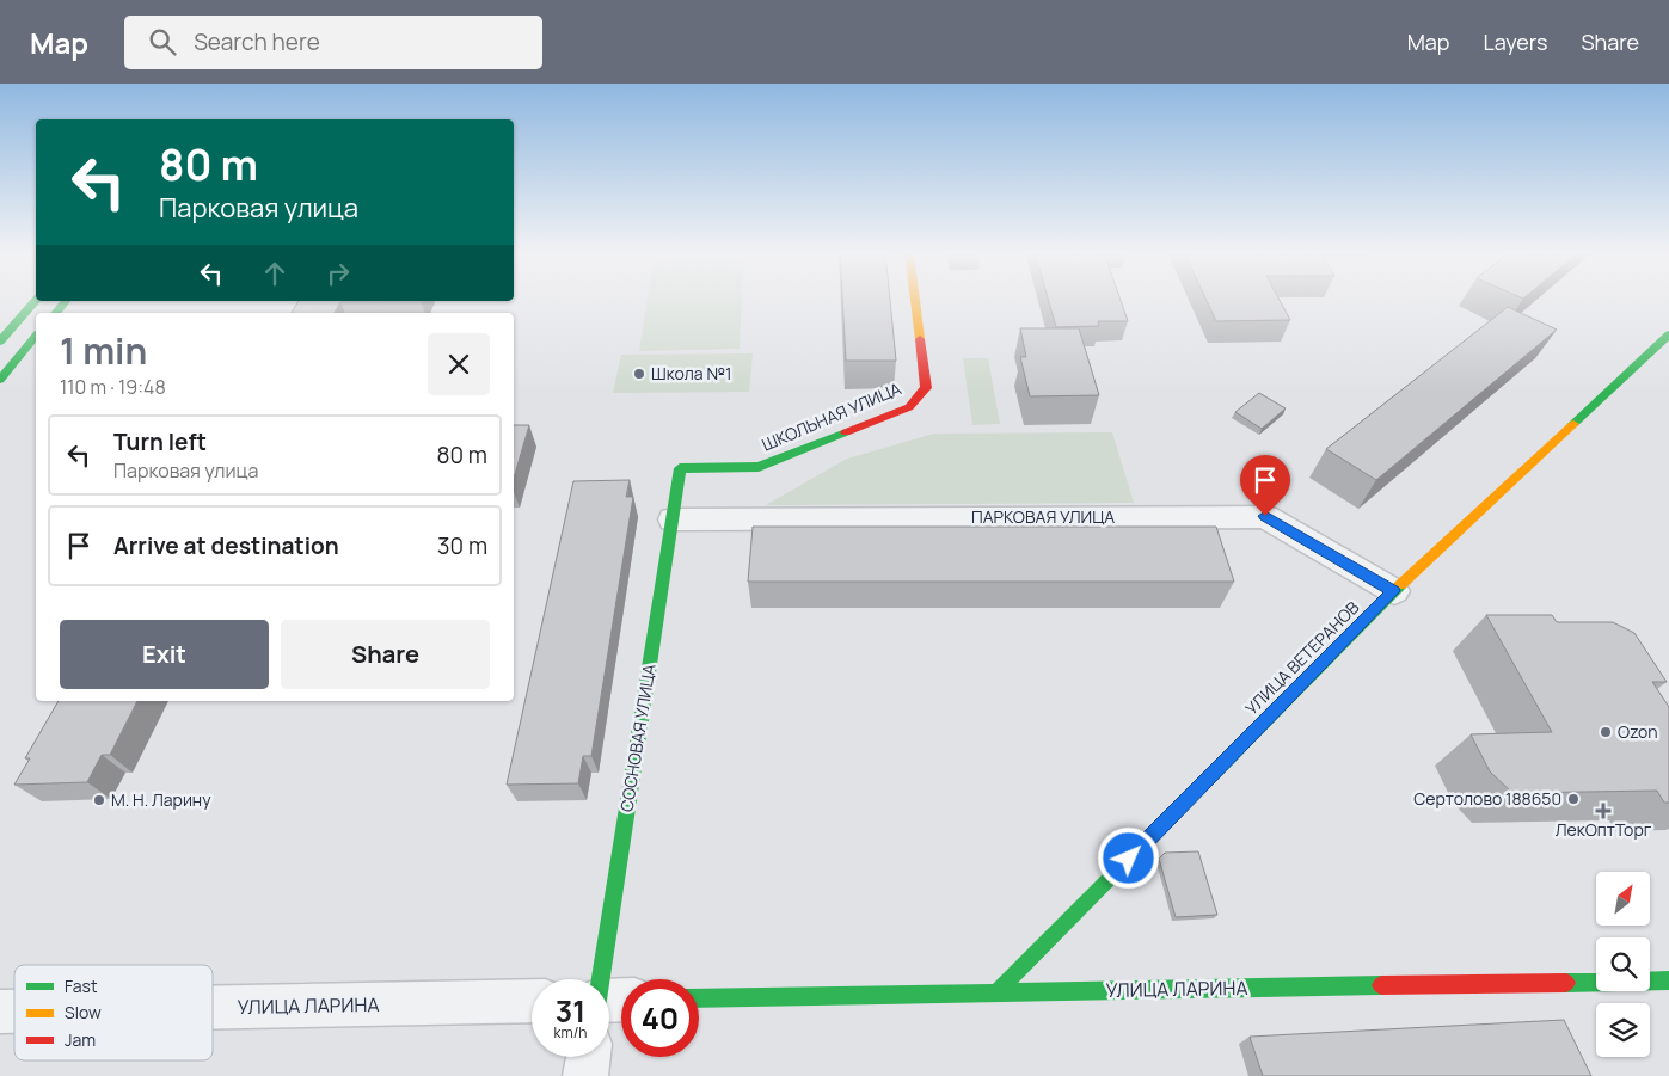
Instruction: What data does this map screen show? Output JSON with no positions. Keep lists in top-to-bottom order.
{
  "streets": {
    "street": [
      "ШКОЛЬНАЯ УЛИЦА",
      "ПАРКОВАЯ УЛИЦА",
      "УЛИЦА ВЕТЕРАНОВ",
      "СОСНОВАЯ УЛИЦА",
      "УЛИЦА ЛАРИНА"
    ]
  },
  "crossings": [
    ["ШКОЛЬНАЯ УЛИЦА", "СОСНОВАЯ УЛИЦА"],
    ["ПАРКОВАЯ УЛИЦА", "УЛИЦА ВЕТЕРАНОВ"],
    ["ПАРКОВАЯ УЛИЦА", "СОСНОВАЯ УЛИЦА"],
    ["УЛИЦА ВЕТЕРАНОВ", "УЛИЦА ЛАРИНА"]
  ],
  "places": {
    "other": [
      "Школа №1",
      "Ozon",
      "Сертолово 188650",
      "М. Н. Ларину"
    ],
    "health": ["ЛекОптТорг"]
  },
  "legend": ["Fast", "Slow", "Jam"],
  "north": "top right",
  "page": {
    "header": "Map",
    "search": "Search here",
    "nav": ["Map", "Layers", "Share"],
    "turn": ["80 m", "Парковая улица"],
    "heading": ["1 min", "110 m · 19:48"],
    "list": [
      {
        "name": "Turn left",
        "note": "Парковая улица",
        "value": "80 m"
      },
      {
        "name": "Arrive at destination",
        "value": "30 m"
      }
    ],
    "buttons": ["Exit", "Share"],
    "speed": "31 km/h",
    "limit": "40"
  }
}
